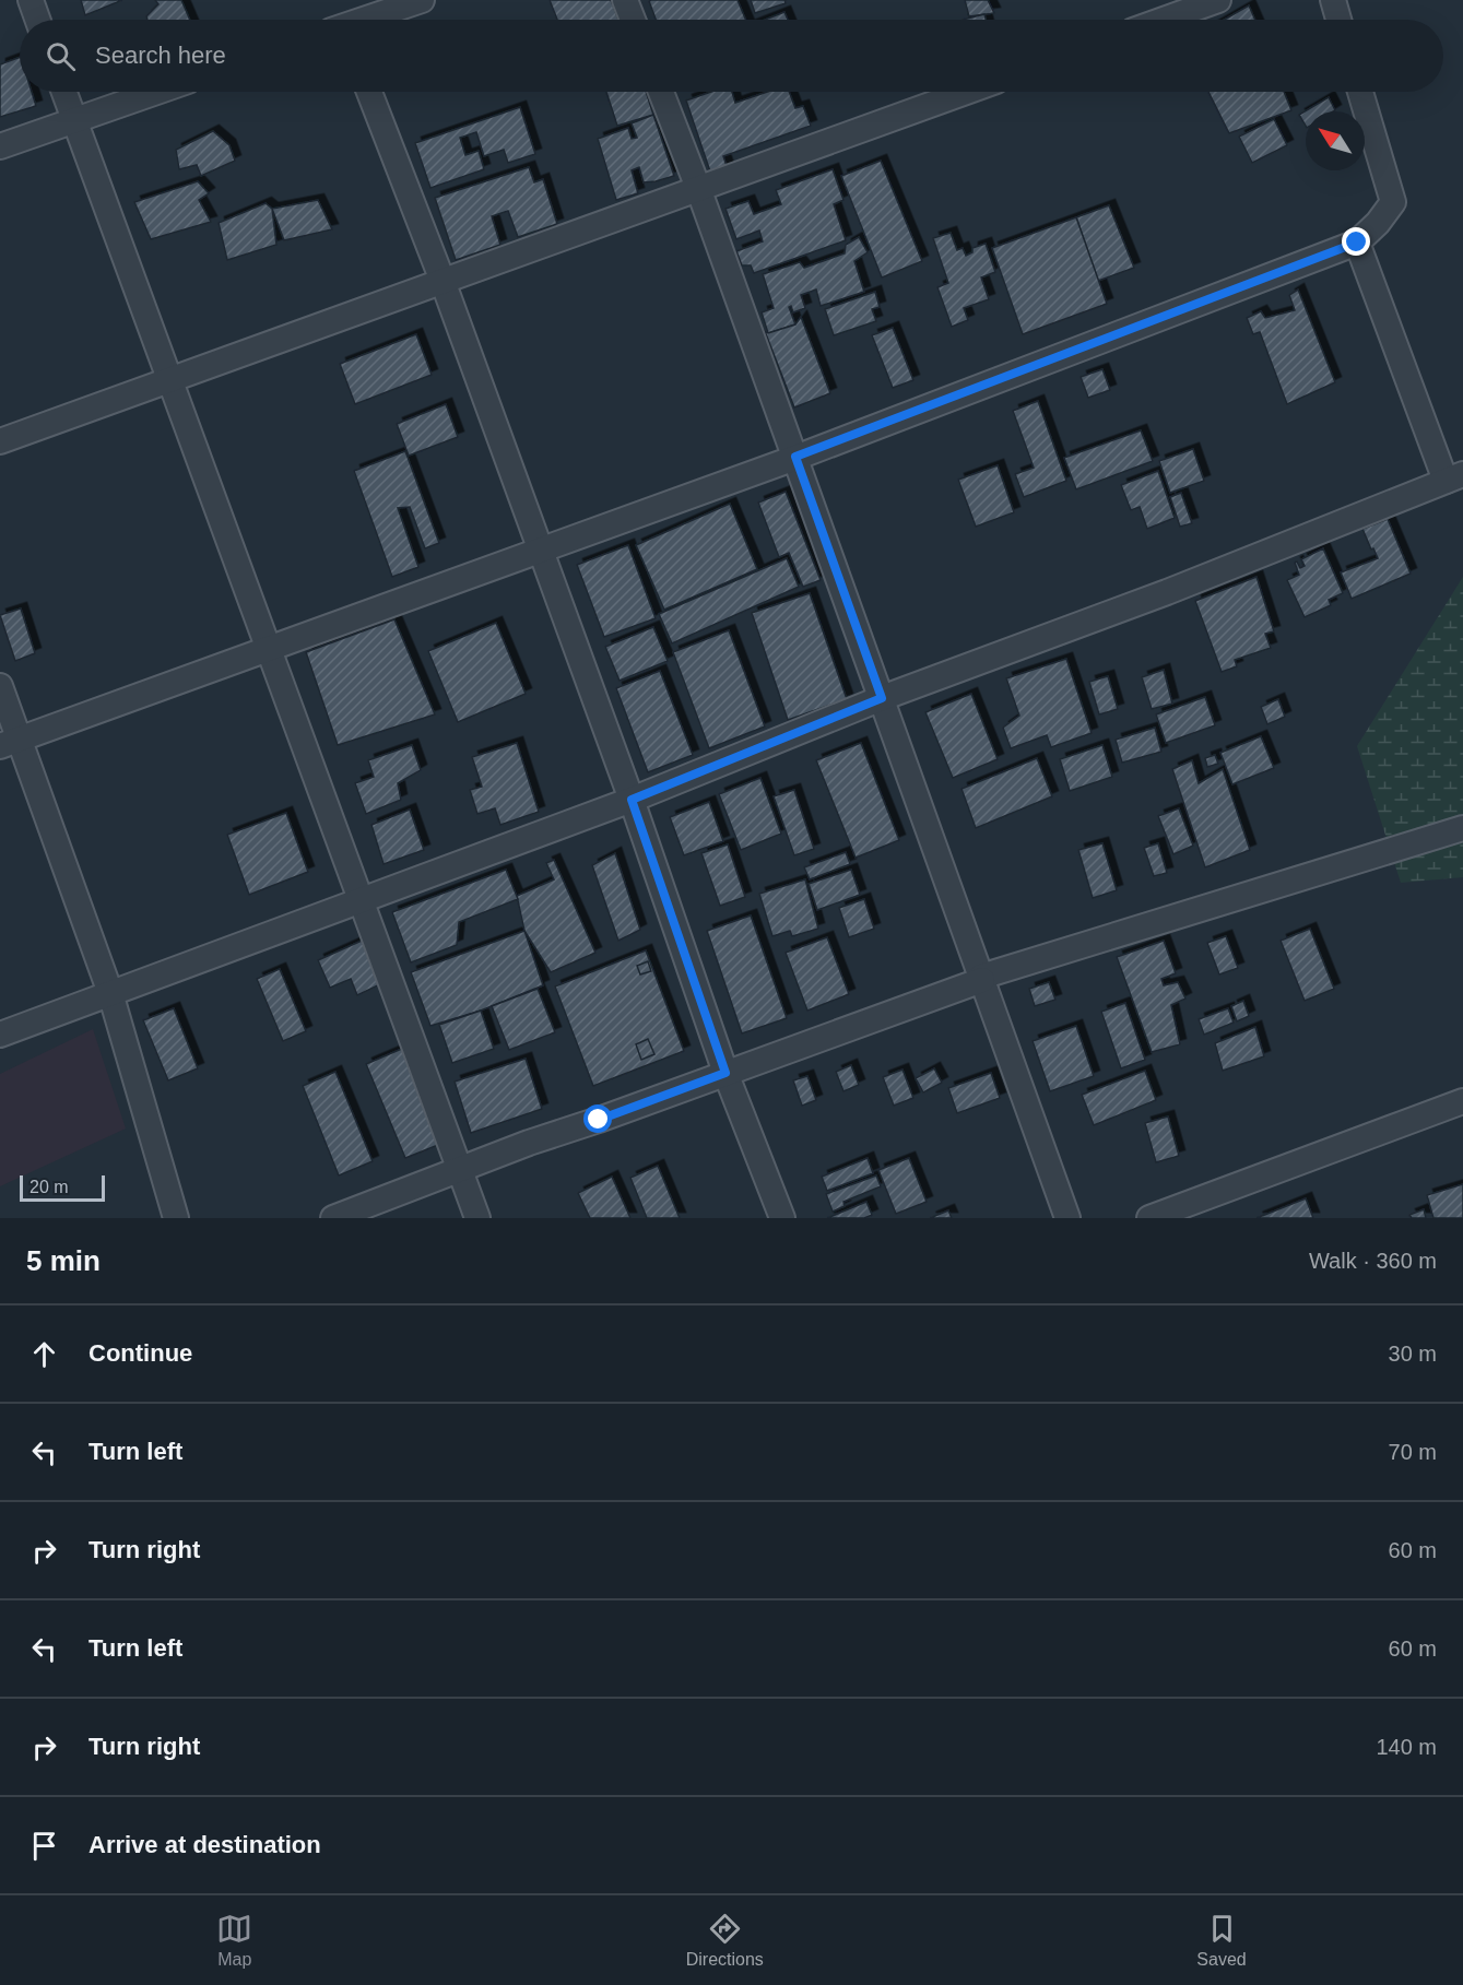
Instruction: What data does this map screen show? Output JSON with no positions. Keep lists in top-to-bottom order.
{
  "scale_bar": "20 m",
  "north": "top left",
  "page": {
    "search": "Search here",
    "scale": "20 m",
    "heading": ["5 min", "Walk · 360 m"],
    "list": [
      ["Continue", "30 m"],
      ["Turn left", "70 m"],
      ["Turn right", "60 m"],
      ["Turn left", "60 m"],
      ["Turn right", "140 m"],
      "Arrive at destination"
    ],
    "nav": ["Map", "Directions", "Saved"]
  }
}
